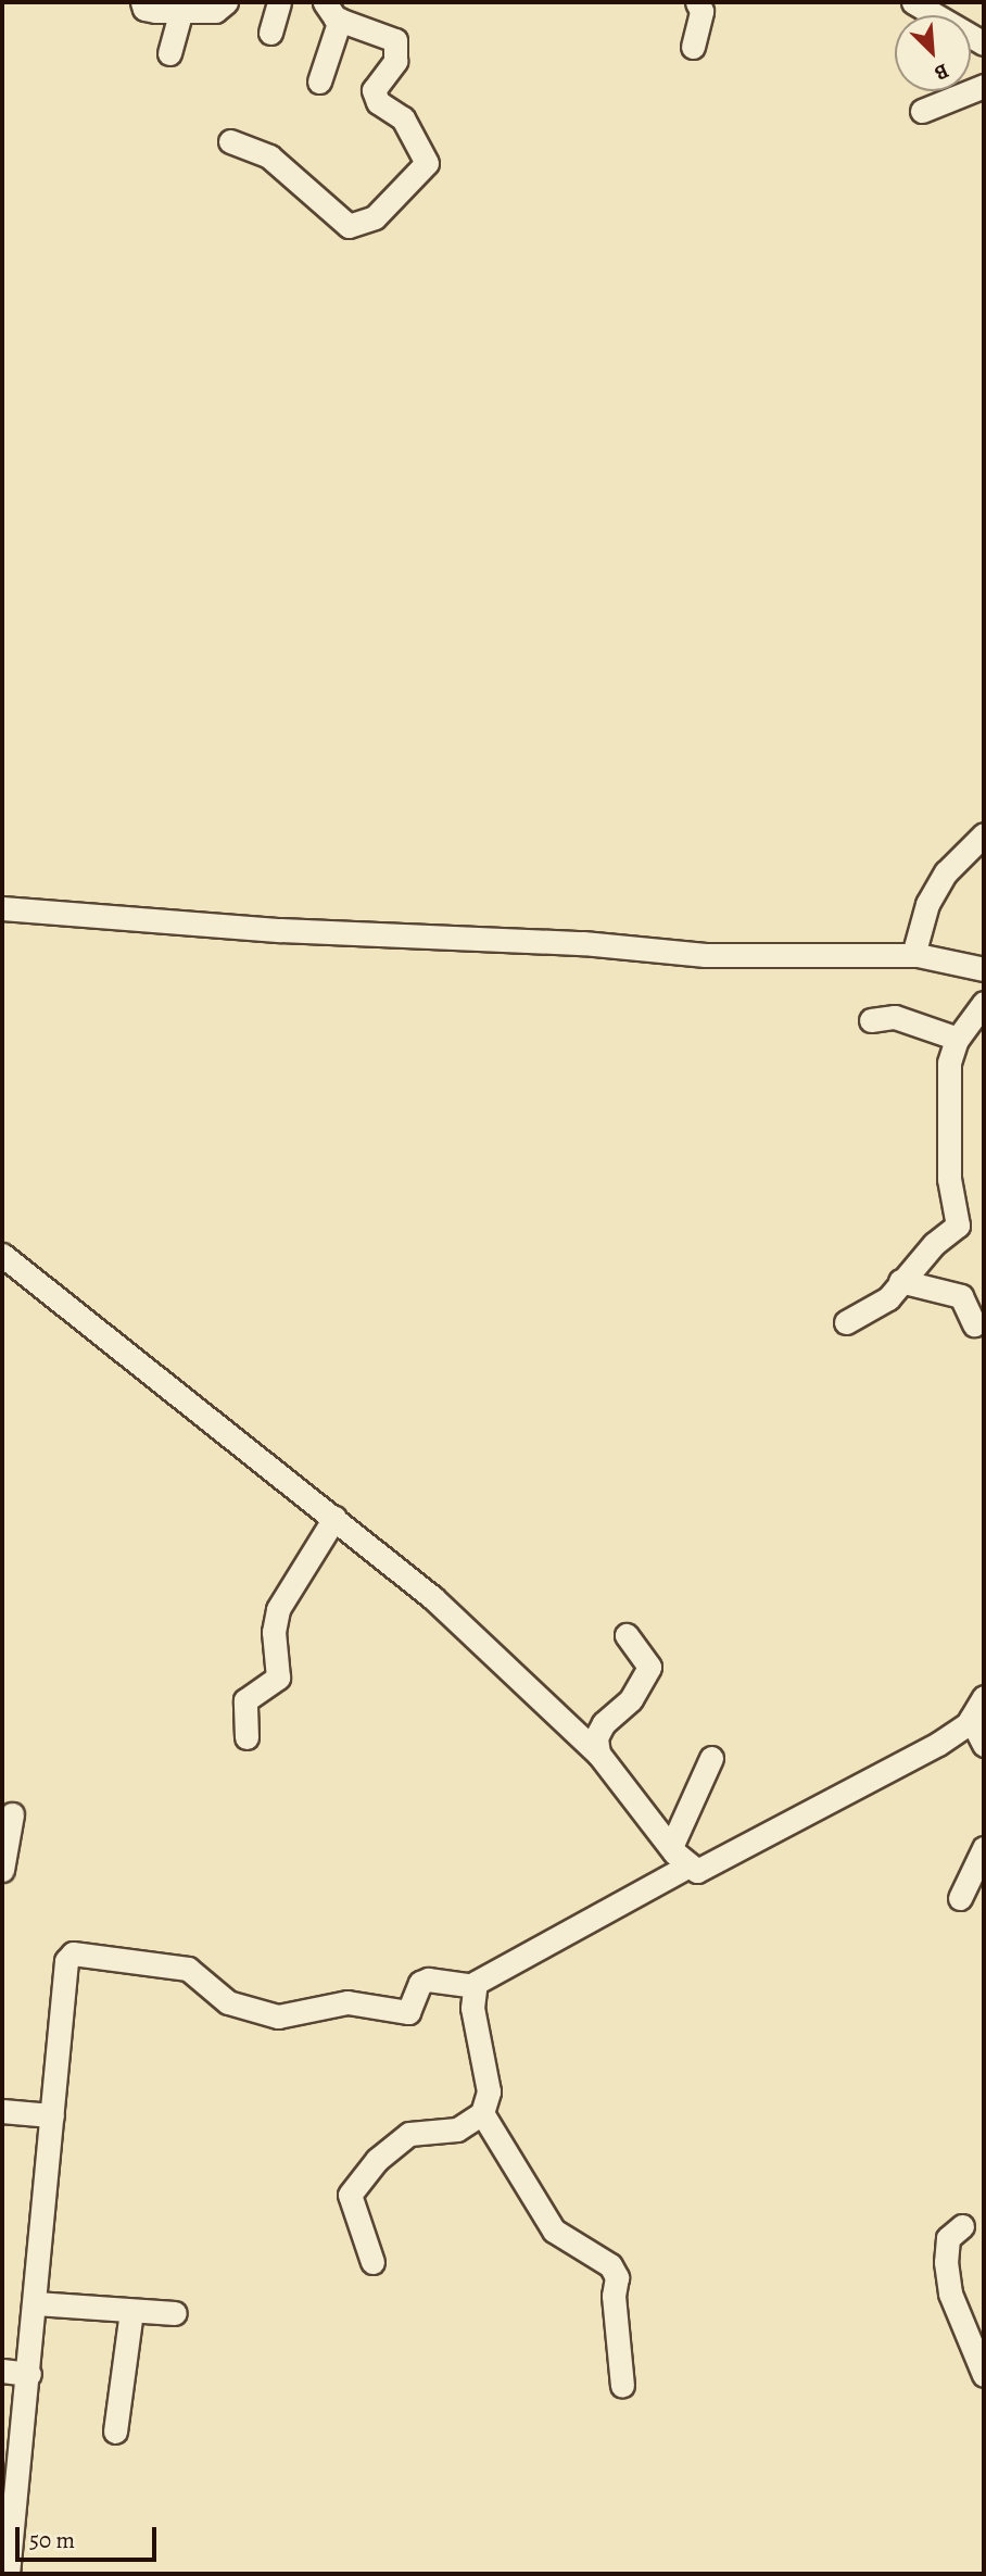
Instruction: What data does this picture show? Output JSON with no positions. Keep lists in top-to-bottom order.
{
  "scale_bar": "50 m",
  "north": "bottom right"
}
